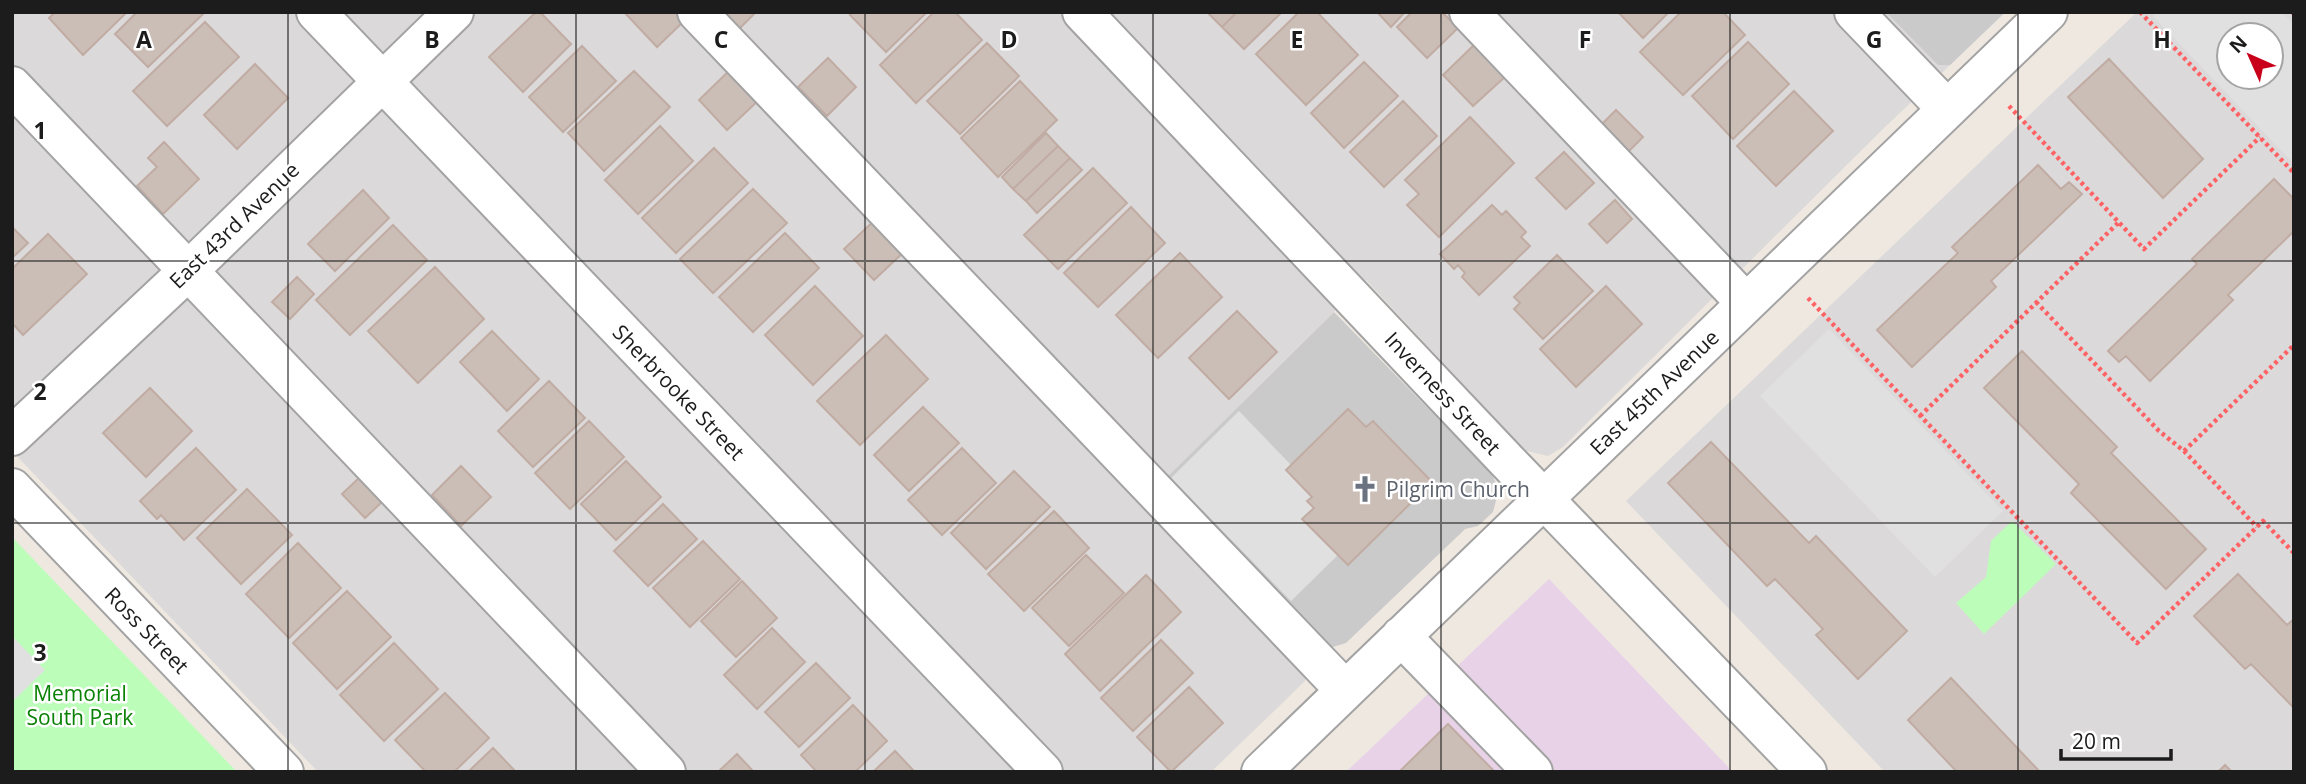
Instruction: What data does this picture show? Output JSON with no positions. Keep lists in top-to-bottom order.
{
  "streets": {
    "street": [
      "East 43rd Avenue",
      "Sherbrooke Street",
      "East 45th Avenue",
      "Inverness Street",
      "Ross Street"
    ]
  },
  "crossings": [
    ["East 43rd Avenue", "Sherbrooke Street"],
    ["East 45th Avenue", "Inverness Street"]
  ],
  "parks": ["Memorial South Park"],
  "places": {
    "church": ["Pilgrim Church"]
  },
  "scale_bar": "20 m",
  "north": "top left",
  "grid": {
    "columns": [
      "A",
      "B",
      "C",
      "D",
      "E",
      "F",
      "G",
      "H"
    ],
    "rows": ["1", "2", "3"]
  }
}
